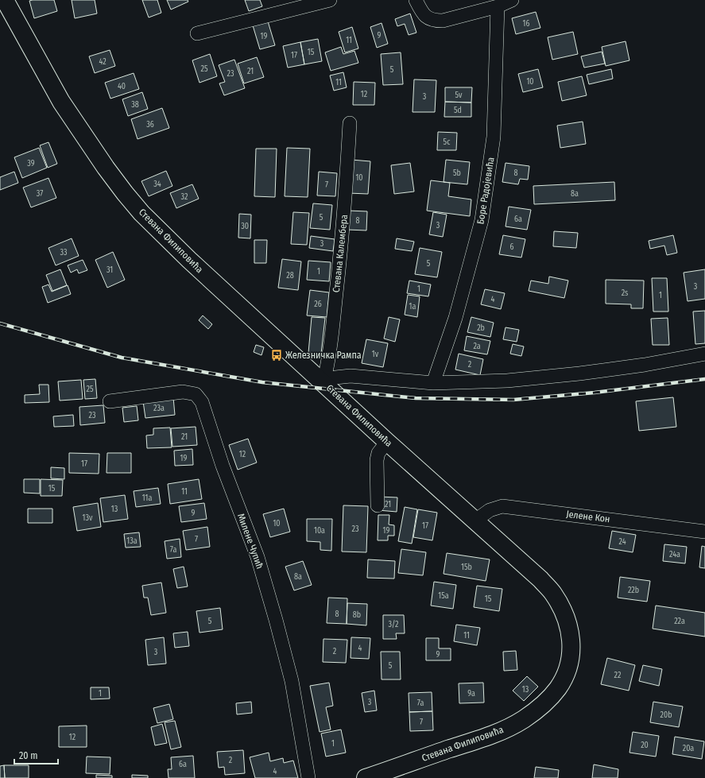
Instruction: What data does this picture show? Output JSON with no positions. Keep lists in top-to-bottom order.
{
  "streets": {
    "main road": ["Стевана Филиповића"],
    "street": [
      "Боре Радојевића",
      "Стевана Калембера",
      "Јелене Кон",
      "Милене Чупић"
    ]
  },
  "crossings": [
    ["Стевана Филиповића", "Стевана Калембера"],
    ["Стевана Филиповића", "Јелене Кон"]
  ],
  "places": {
    "bus stop": ["Железничка Рампа"]
  },
  "house_numbers": [
    "16",
    "9",
    "19",
    "11",
    "15",
    "17",
    "42",
    "25",
    "5",
    "21",
    "23",
    "10",
    "11",
    "40",
    "12",
    "5v",
    "3",
    "38",
    "5d",
    "36",
    "5c",
    "39",
    "5b",
    "8",
    "10",
    "34",
    "7",
    "37",
    "8a",
    "32",
    "5",
    "6a",
    "8",
    "3",
    "30",
    "3",
    "6",
    "33",
    "5",
    "31",
    "1",
    "28",
    "3",
    "1",
    "2s",
    "1",
    "4",
    "26",
    "1a",
    "2b",
    "2a",
    "1v",
    "2",
    "25",
    "23a",
    "23",
    "21",
    "12",
    "19",
    "17",
    "15",
    "11",
    "11a",
    "21",
    "13",
    "9",
    "13v",
    "10",
    "17",
    "23",
    "10a",
    "19",
    "7",
    "13a",
    "24",
    "7a",
    "24a",
    "15b",
    "8a",
    "22b",
    "15a",
    "15",
    "8",
    "8b",
    "5",
    "22a",
    "3/2",
    "11",
    "4",
    "2",
    "3",
    "9",
    "5",
    "22",
    "13",
    "1",
    "9a",
    "3",
    "7a",
    "20b",
    "7",
    "12",
    "1",
    "20",
    "20a",
    "2",
    "6a",
    "4"
  ],
  "scale_bar": "20 m"
}
